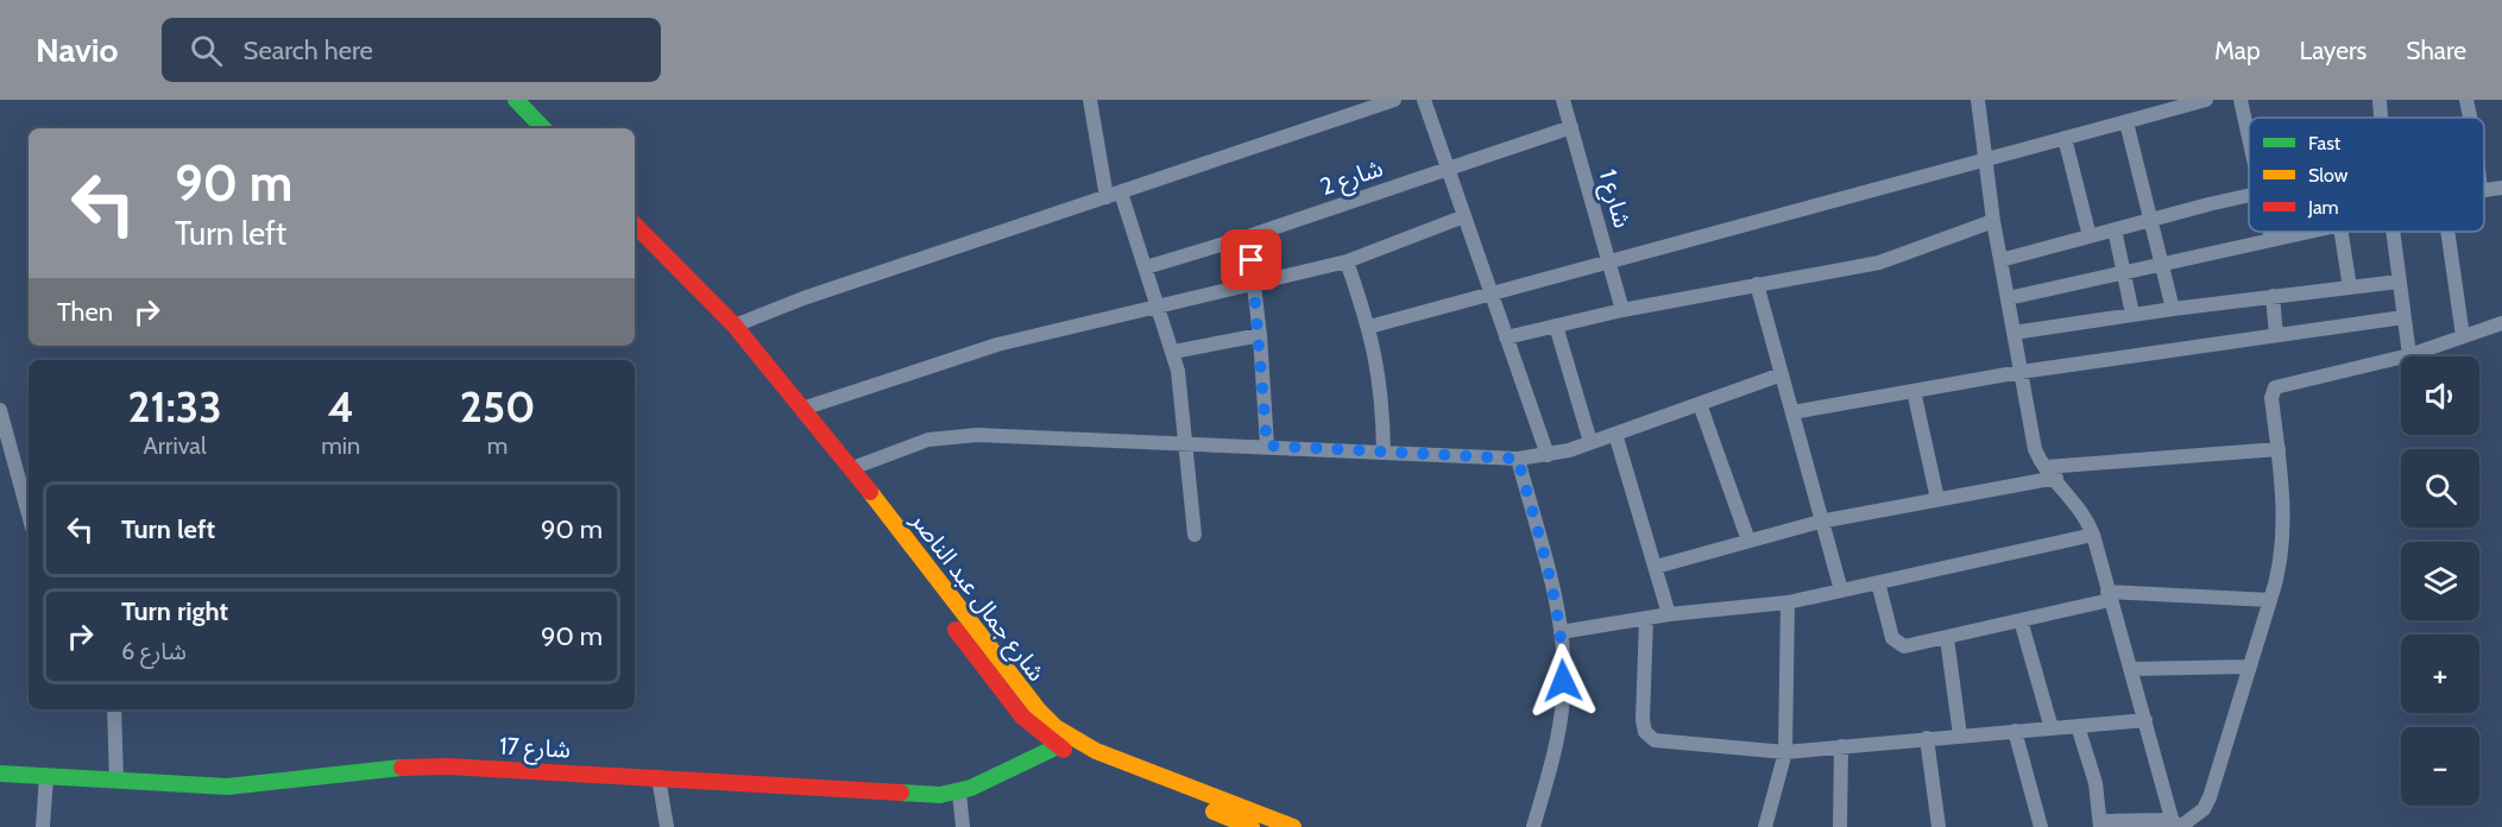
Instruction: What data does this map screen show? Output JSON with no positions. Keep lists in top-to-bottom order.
{
  "streets": {
    "street": [
      "شارع 2",
      "شارع 1",
      "شارع جمال عبد الناصر",
      "شارع 17"
    ]
  },
  "crossings": [
    ["شارع 2", "شارع 1"],
    ["شارع جمال عبد الناصر", "شارع 17"]
  ],
  "legend": ["Fast", "Slow", "Jam"],
  "page": {
    "header": "Navio",
    "search": "Search here",
    "nav": ["Map", "Layers", "Share"],
    "turn": ["90 m", "Turn left"],
    "then": "Then",
    "map_buttons": ["+", "−"],
    "eta": [
      "21:33",
      "Arrival",
      "4",
      "min",
      "250",
      "m"
    ],
    "list": [
      {
        "name": "Turn left",
        "value": "90 m"
      },
      {
        "name": "Turn right",
        "note": "شارع 6",
        "value": "90 m"
      }
    ]
  }
}
